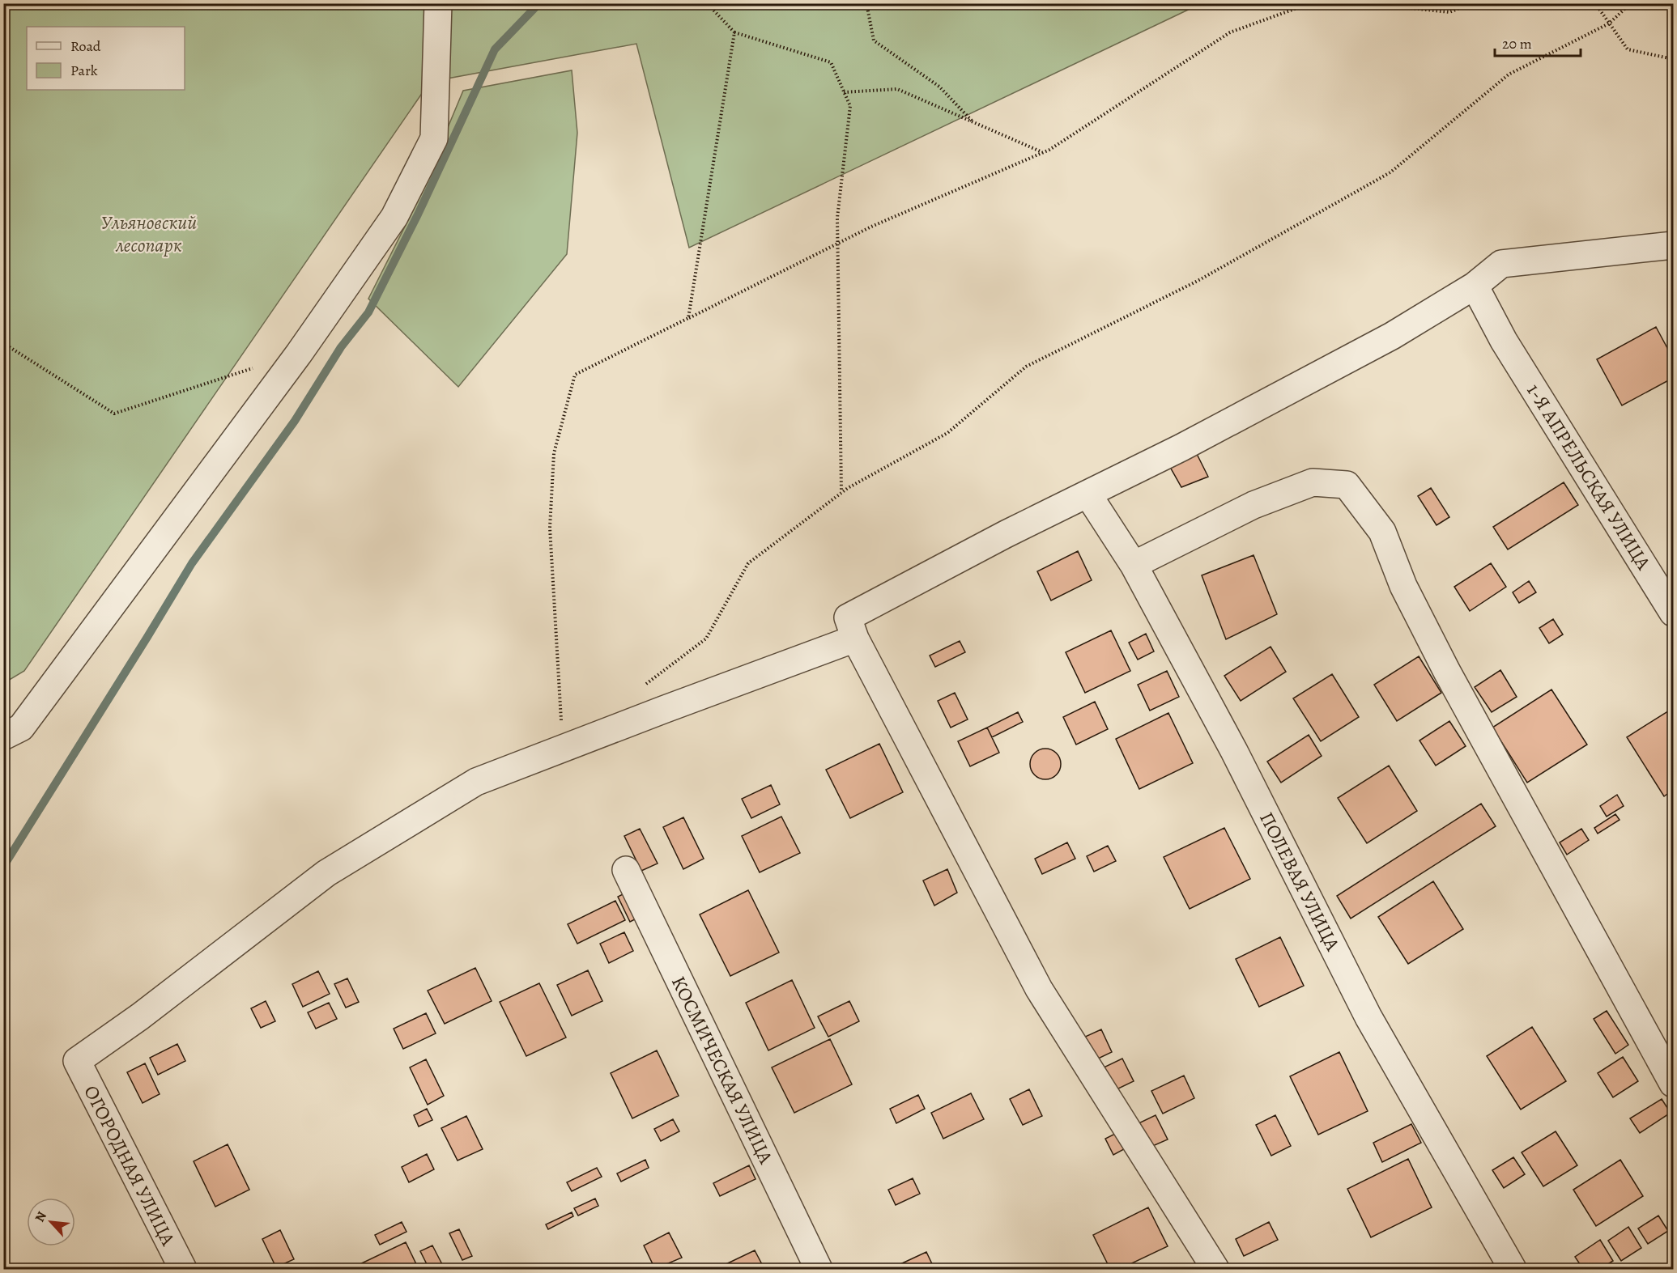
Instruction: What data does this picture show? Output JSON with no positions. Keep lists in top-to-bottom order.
{
  "streets": {
    "street": [
      "1-Я АПРЕЛЬСКАЯ УЛИЦА",
      "ПОЛЕВАЯ УЛИЦА",
      "КОСМИЧЕСКАЯ УЛИЦА",
      "ОГОРОДНАЯ УЛИЦА"
    ]
  },
  "parks": ["Ульяновский лесопарк"],
  "legend": ["Road", "Park"],
  "scale_bar": "20 m",
  "north": "top left"
}
